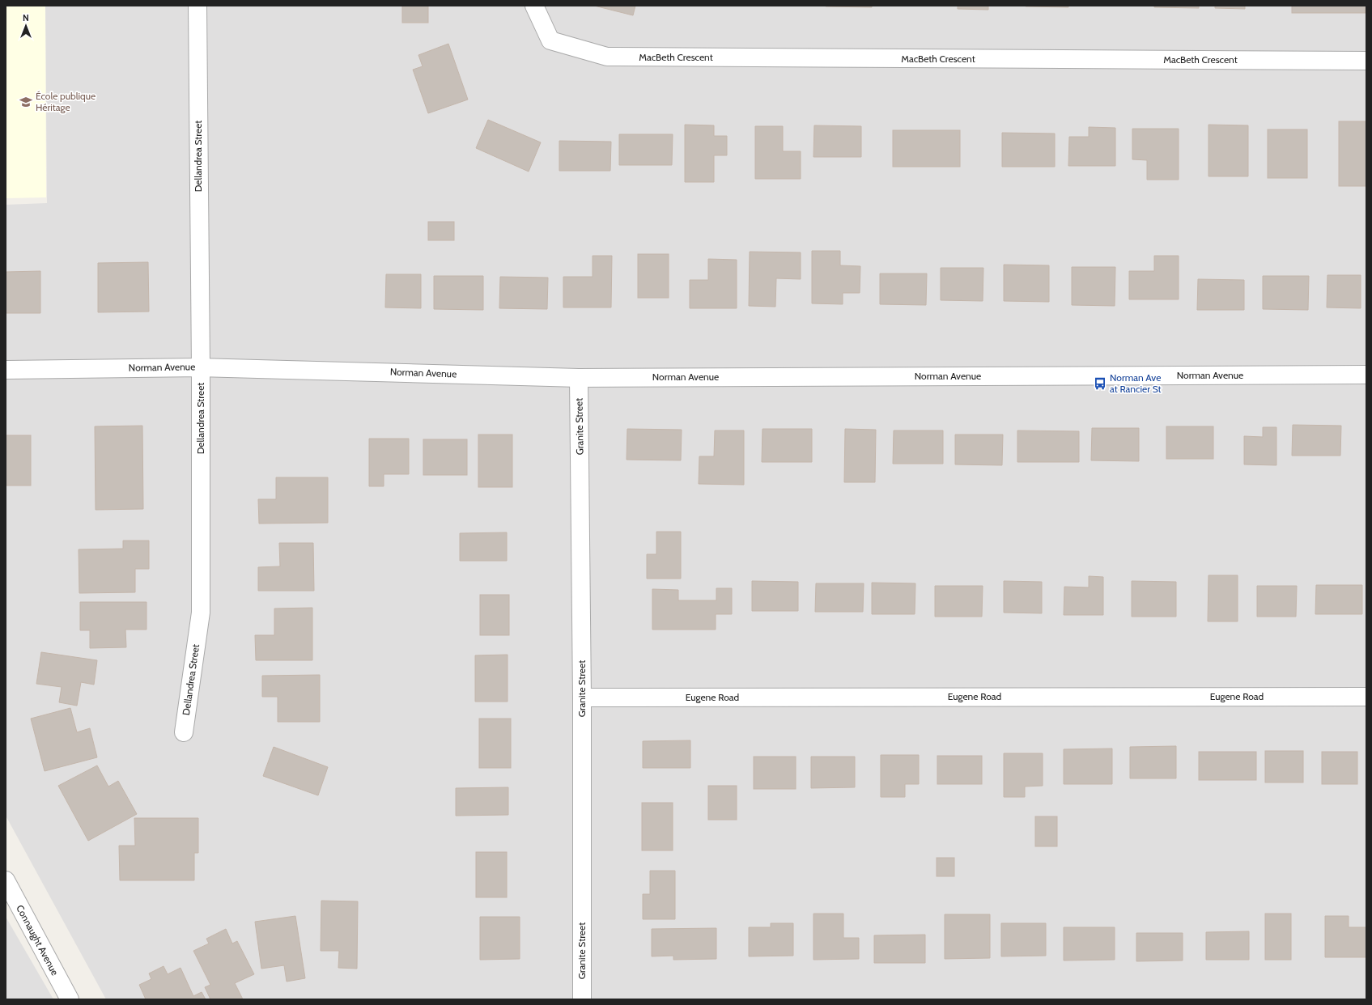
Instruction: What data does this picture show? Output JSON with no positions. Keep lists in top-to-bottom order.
{
  "streets": {
    "street": [
      "MacBeth Crescent",
      "Dellandrea Street",
      "Norman Avenue",
      "Granite Street",
      "Eugene Road",
      "Connaught Avenue"
    ]
  },
  "crossings": [
    ["Dellandrea Street", "Norman Avenue"],
    ["Norman Avenue", "Granite Street"],
    ["Granite Street", "Eugene Road"]
  ],
  "places": {
    "school or university": ["École publique Héritage"],
    "bus stop": ["Norman Ave at Rancier St"]
  },
  "north": "top"
}
